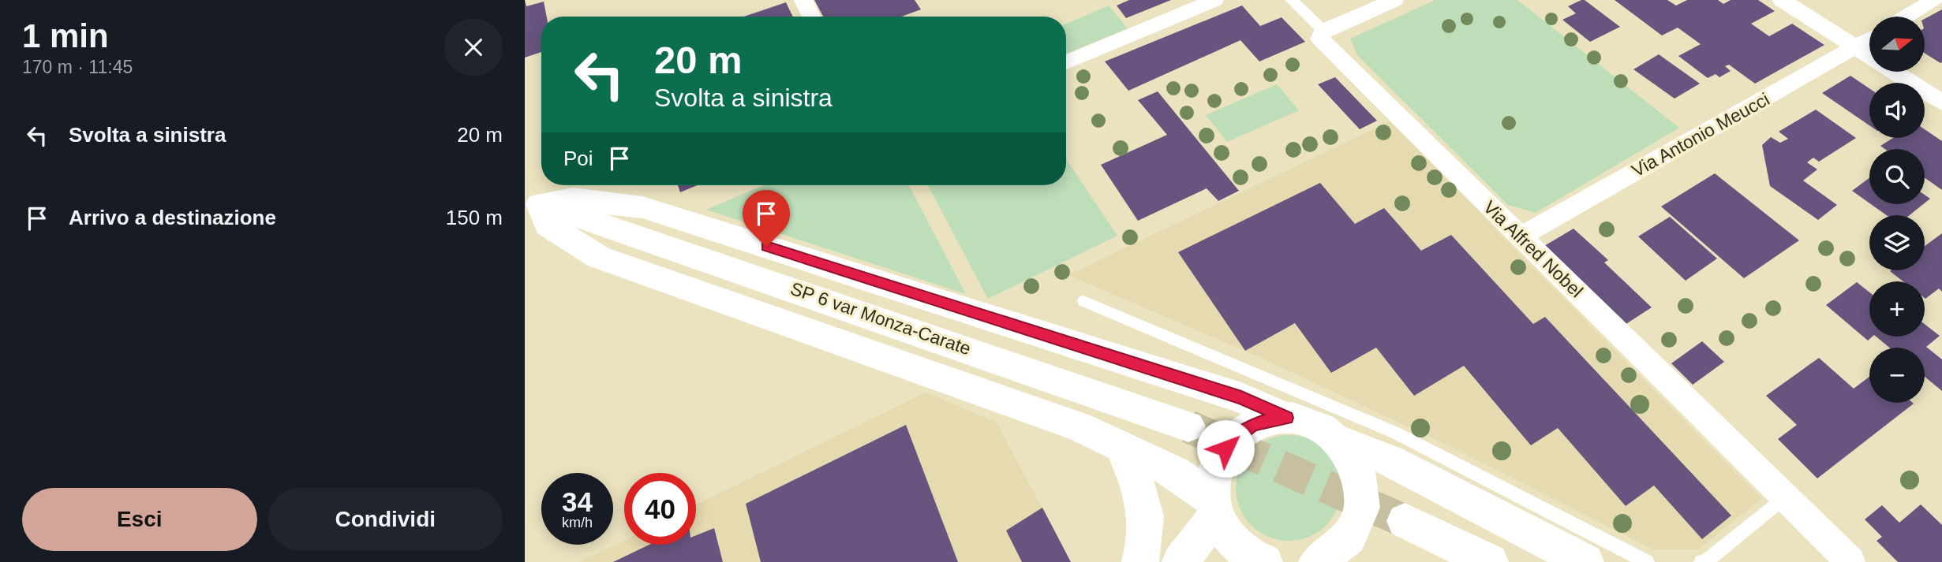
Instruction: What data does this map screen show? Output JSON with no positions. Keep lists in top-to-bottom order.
{
  "streets": {
    "main road": ["SP 6 var Monza-Carate"],
    "street": ["Via Antonio Meucci", "Via Alfred Nobel"]
  },
  "crossings": [
    ["Via Antonio Meucci", "Via Alfred Nobel"]
  ],
  "north": "right",
  "page": {
    "heading": ["1 min", "170 m · 11:45"],
    "map_buttons": ["+", "−"],
    "turn": ["20 m", "Svolta a sinistra"],
    "list": [
      {
        "name": "Svolta a sinistra",
        "value": "20 m"
      },
      {
        "name": "Arrivo a destinazione",
        "value": "150 m"
      }
    ],
    "then": "Poi",
    "speed": "34 km/h",
    "limit": "40",
    "buttons": ["Esci", "Condividi"]
  }
}
